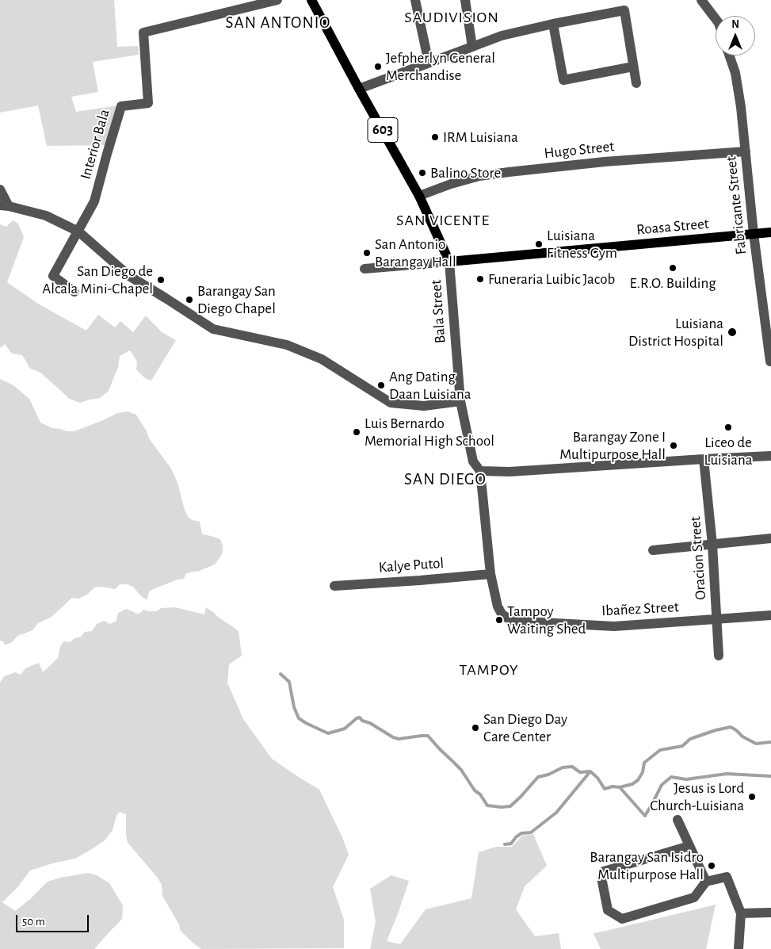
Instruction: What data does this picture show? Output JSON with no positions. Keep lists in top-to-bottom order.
{
  "streets": {
    "main road": ["603", "Roasa Street", "Bala Street"],
    "street": [
      "Interior Bala",
      "Hugo Street",
      "Fabricante Street",
      "Oracion Street",
      "Kalye Putol",
      "Ibañez Street"
    ]
  },
  "crossings": [
    ["Hugo Street", "Fabricante Street"],
    ["Hugo Street", "Bala Street"],
    ["Fabricante Street", "Roasa Street"],
    ["Roasa Street", "Bala Street"],
    ["Bala Street", "Kalye Putol"],
    ["Bala Street", "Ibañez Street"],
    ["Oracion Street", "Ibañez Street"]
  ],
  "districts": [
    "SAUDIVISION",
    "SAN ANTONIO",
    "SAN VICENTE",
    "SAN DIEGO",
    "TAMPOY"
  ],
  "places": [
    "Jefpherlyn General Merchandise",
    "IRM Luisiana",
    "Balino Store",
    "Luisiana Fitness Gym",
    "San Antonio Barangay Hall",
    "E.R.O. Building",
    "Funeraria Luibic Jacob",
    "San Diego de Alcala Mini-Chapel",
    "Barangay San Diego Chapel",
    "Luisiana District Hospital",
    "Ang Dating Daan Luisiana",
    "Liceo de Luisiana",
    "Luis Bernardo Memorial High School",
    "Barangay Zone I Multipurpose Hall",
    "Tampoy Waiting Shed",
    "San Diego Day Care Center",
    "Jesus is Lord Church-Luisiana",
    "Barangay San Isidro Multipurpose Hall"
  ],
  "scale_bar": "50 m",
  "north": "top"
}
